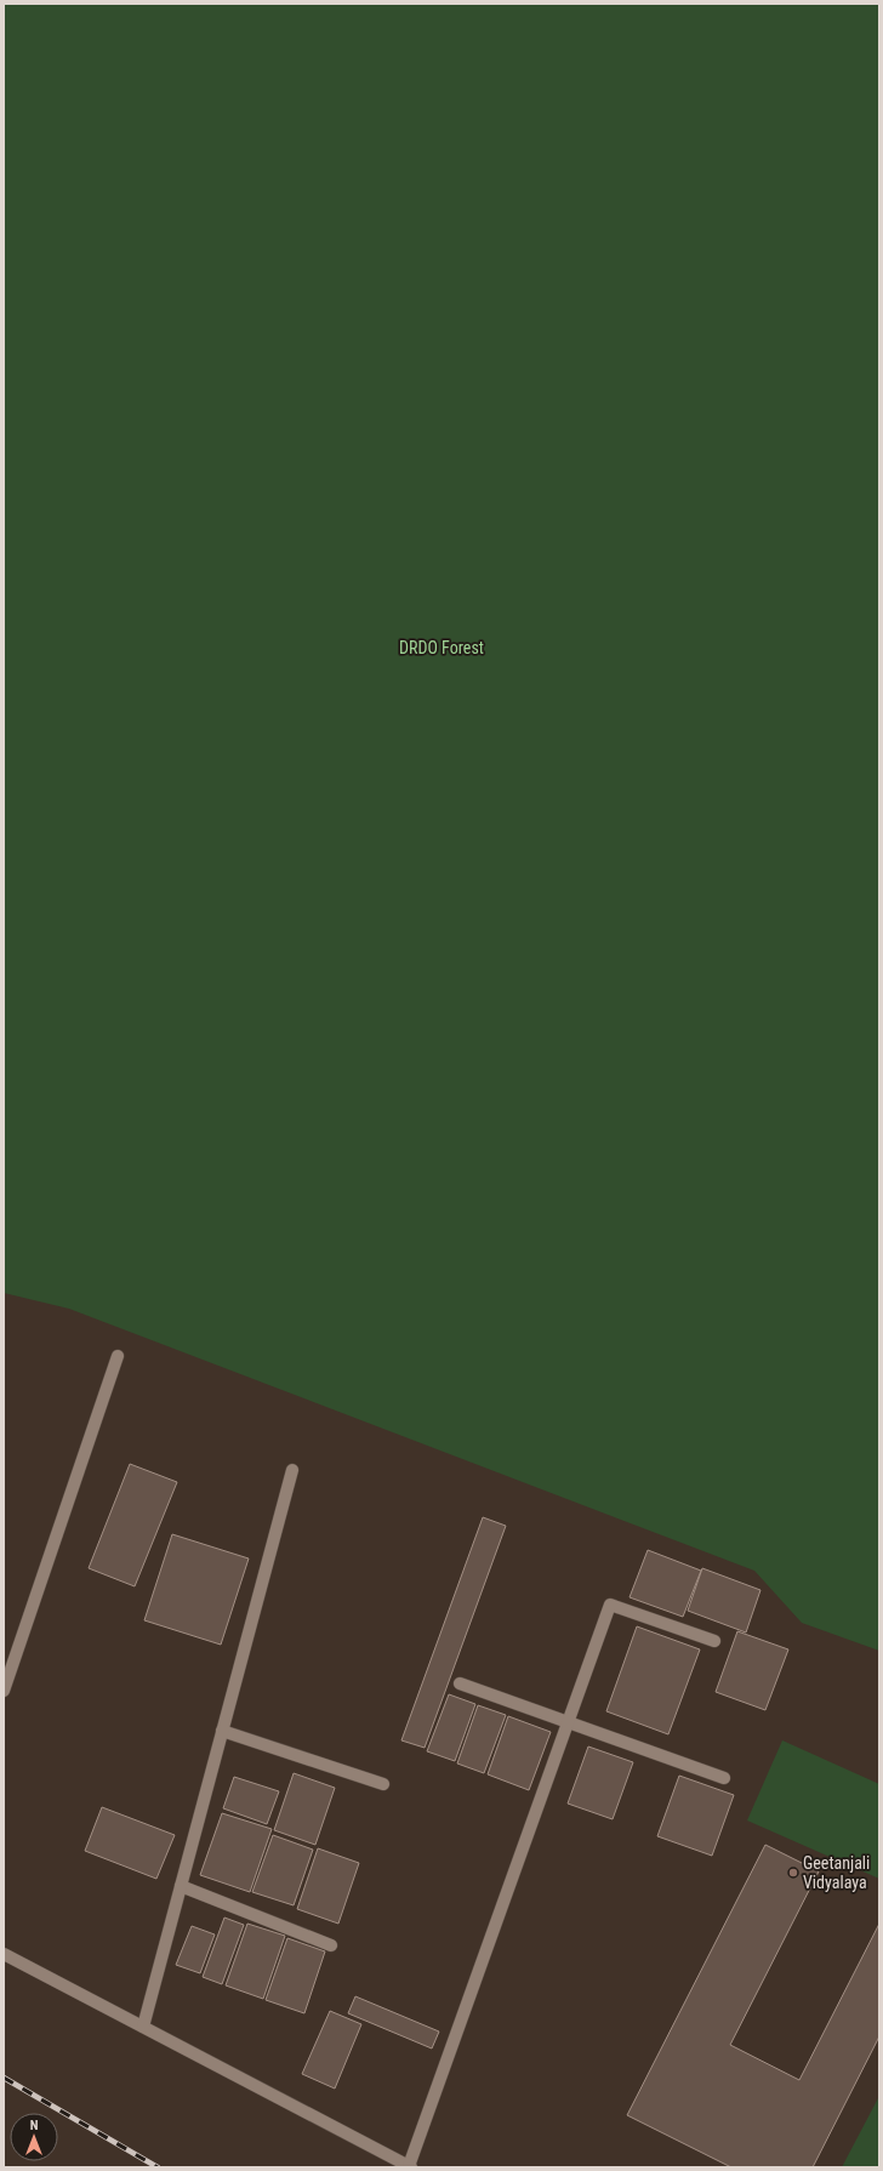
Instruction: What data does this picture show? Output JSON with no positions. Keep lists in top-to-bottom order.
{
  "parks": ["DRDO Forest"],
  "places": ["Geetanjali Vidyalaya"],
  "north": "top"
}
